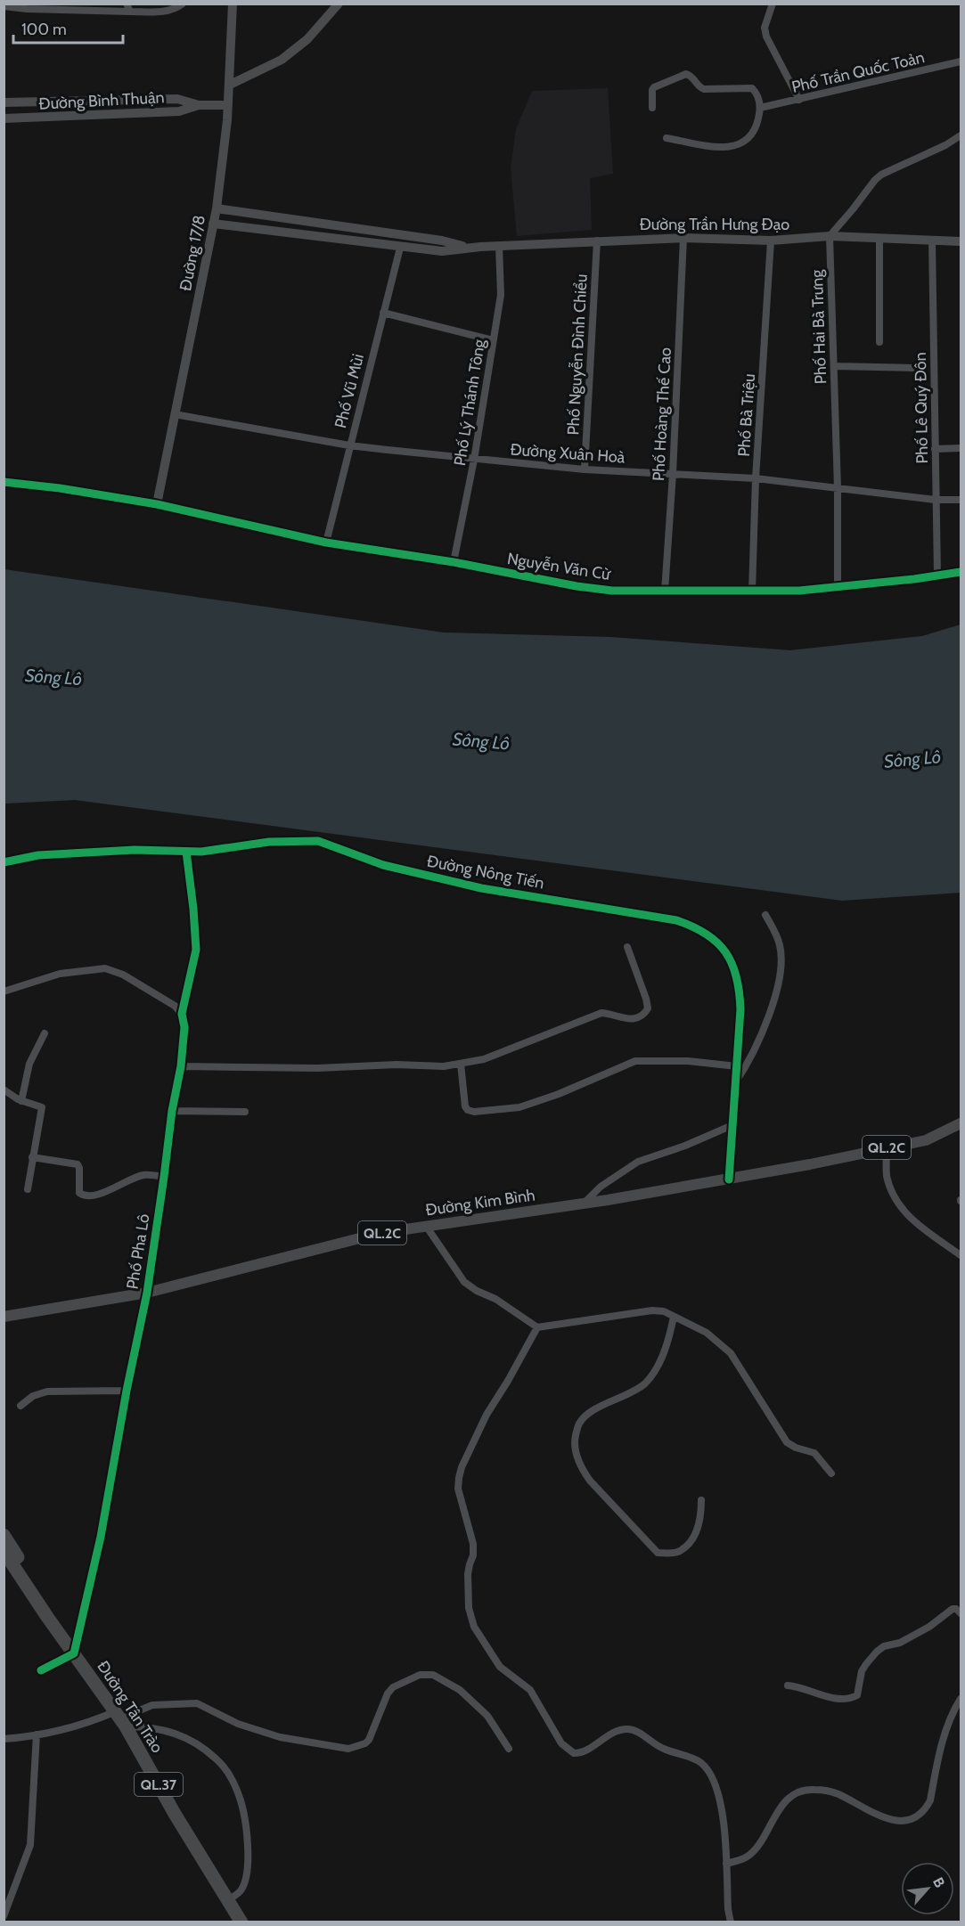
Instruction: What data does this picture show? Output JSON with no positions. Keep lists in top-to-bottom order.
{
  "streets": {
    "highway": ["Đường Tân Trào", "QL.37"],
    "main road": ["QL.2C", "Đường Kim Bình"],
    "street": [
      "Phố Trần Quốc Toản",
      "Đường Bình Thuận",
      "Đường Trần Hưng Đạo",
      "Đường 17/8",
      "Phố Hai Bà Trưng",
      "Phố Nguyễn Đình Chiểu",
      "Phố Vũ Mùi",
      "Phố Lý Thánh Tông",
      "Phố Lê Quý Đôn",
      "Phố Hoàng Thế Cao",
      "Phố Bà Triệu",
      "Đường Xuân Hoà",
      "Nguyễn Văn Cừ",
      "Đường Nông Tiến",
      "Phố Pha Lô"
    ]
  },
  "crossings": [
    ["Đường Bình Thuận", "Đường 17/8"],
    ["Đường Trần Hưng Đạo", "Đường 17/8"],
    ["Đường Trần Hưng Đạo", "Phố Hai Bà Trưng"],
    ["Đường Trần Hưng Đạo", "Phố Nguyễn Đình Chiểu"],
    ["Đường Trần Hưng Đạo", "Phố Vũ Mùi"],
    ["Đường Trần Hưng Đạo", "Phố Lý Thánh Tông"],
    ["Đường Trần Hưng Đạo", "Phố Lê Quý Đôn"],
    ["Đường Trần Hưng Đạo", "Phố Hoàng Thế Cao"],
    ["Đường Trần Hưng Đạo", "Phố Bà Triệu"],
    ["Đường 17/8", "Đường Xuân Hoà"],
    ["Đường 17/8", "Nguyễn Văn Cừ"],
    ["Phố Hai Bà Trưng", "Đường Xuân Hoà"],
    ["Phố Hai Bà Trưng", "Nguyễn Văn Cừ"],
    ["Phố Nguyễn Đình Chiểu", "Đường Xuân Hoà"],
    ["Phố Vũ Mùi", "Đường Xuân Hoà"],
    ["Phố Vũ Mùi", "Nguyễn Văn Cừ"],
    ["Phố Lý Thánh Tông", "Đường Xuân Hoà"],
    ["Phố Lý Thánh Tông", "Nguyễn Văn Cừ"],
    ["Phố Lê Quý Đôn", "Đường Xuân Hoà"],
    ["Phố Lê Quý Đôn", "Nguyễn Văn Cừ"],
    ["Phố Hoàng Thế Cao", "Đường Xuân Hoà"],
    ["Phố Hoàng Thế Cao", "Nguyễn Văn Cừ"],
    ["Phố Bà Triệu", "Đường Xuân Hoà"],
    ["Phố Bà Triệu", "Nguyễn Văn Cừ"],
    ["Đường Nông Tiến", "Đường Kim Bình"],
    ["Đường Nông Tiến", "Phố Pha Lô"],
    ["Đường Kim Bình", "Phố Pha Lô"],
    ["Phố Pha Lô", "Đường Tân Trào"]
  ],
  "water": ["Sông Lô"],
  "scale_bar": "100 m",
  "north": "top right"
}
